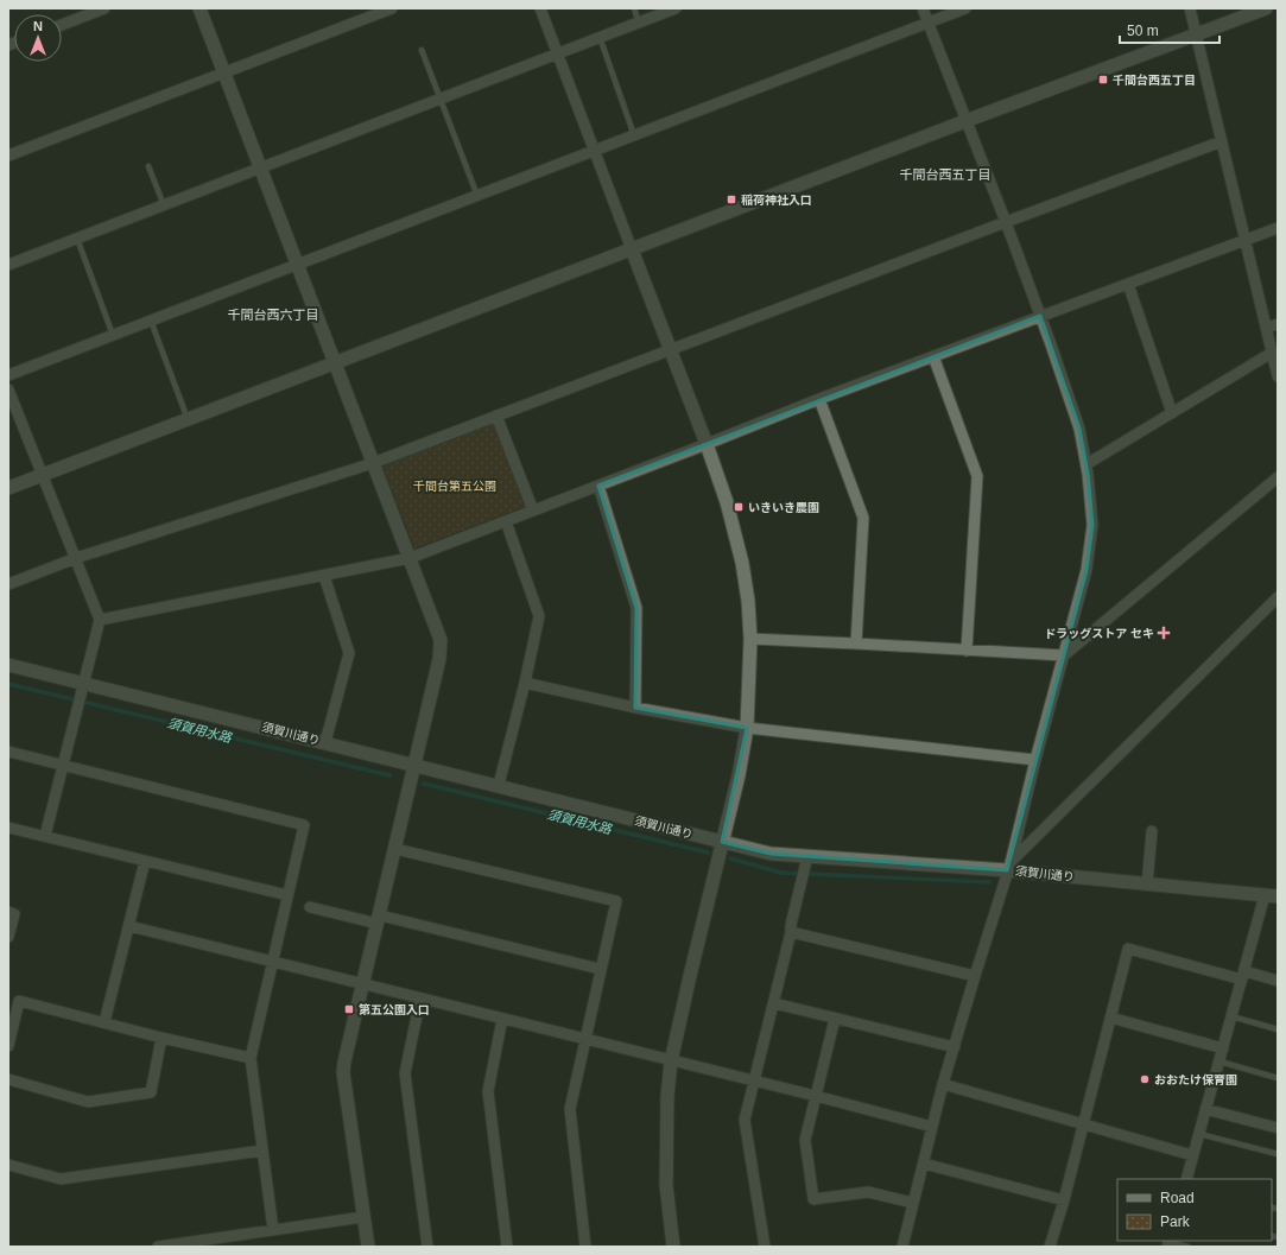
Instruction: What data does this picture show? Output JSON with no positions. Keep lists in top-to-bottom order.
{
  "streets": {
    "street": ["須賀川通り"]
  },
  "districts": ["千間台西五丁目", "千間台西六丁目"],
  "water": ["須賀用水路"],
  "parks": ["千間台第五公園"],
  "places": {
    "transit": [
      "千間台西五丁目",
      "稲荷神社入口",
      "いきいき農園",
      "第五公園入口"
    ],
    "health": ["ドラッグストア セキ"],
    "other": ["おおたけ保育園"]
  },
  "legend": ["Road", "Park"],
  "scale_bar": "50 m",
  "north": "top"
}
